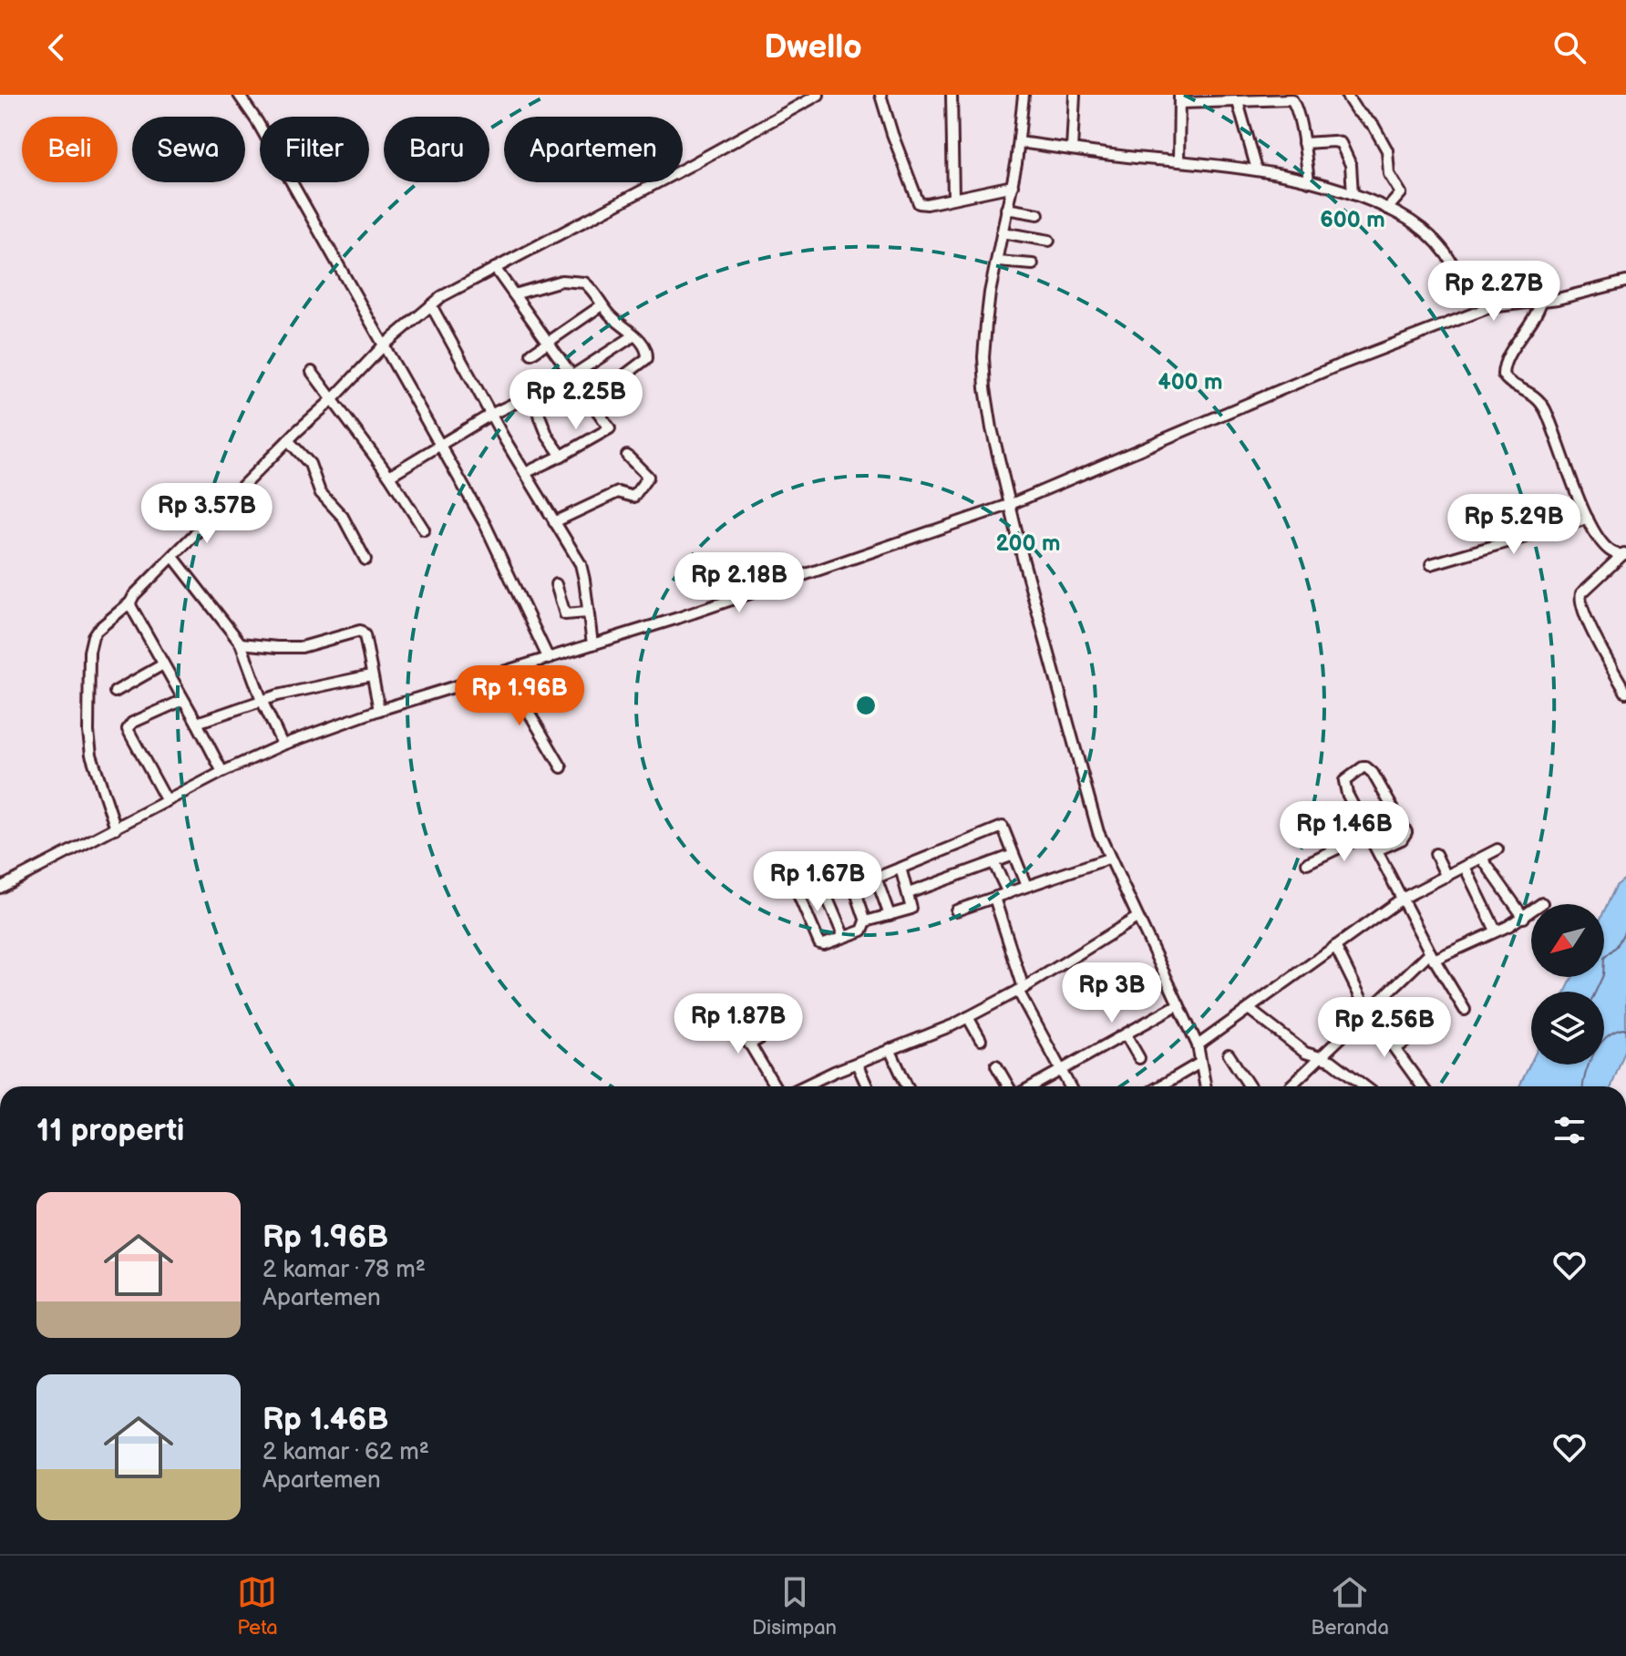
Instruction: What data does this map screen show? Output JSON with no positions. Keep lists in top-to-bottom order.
{
  "north": "bottom left",
  "page": {
    "header": "Dwello",
    "chip": [
      "Beli",
      "Sewa",
      "Filter",
      "Baru",
      "Apartemen"
    ],
    "price": [
      "Rp 2.27B",
      "Rp 2.25B",
      "Rp 3.57B",
      "Rp 5.29B",
      "Rp 2.18B",
      "Rp 1.96B",
      "Rp 1.46B",
      "Rp 1.67B",
      "Rp 3B",
      "Rp 1.87B",
      "Rp 2.56B"
    ],
    "heading": "11 properti",
    "list": [
      {
        "name": "Rp 1.96B",
        "note": "2 kamar · 78 m² · Apartemen"
      },
      {
        "name": "Rp 1.46B",
        "note": "2 kamar · 62 m² · Apartemen"
      }
    ],
    "tabs": ["Peta", "Disimpan", "Beranda"]
  },
  "rings": ["600 m", "400 m", "200 m"]
}
